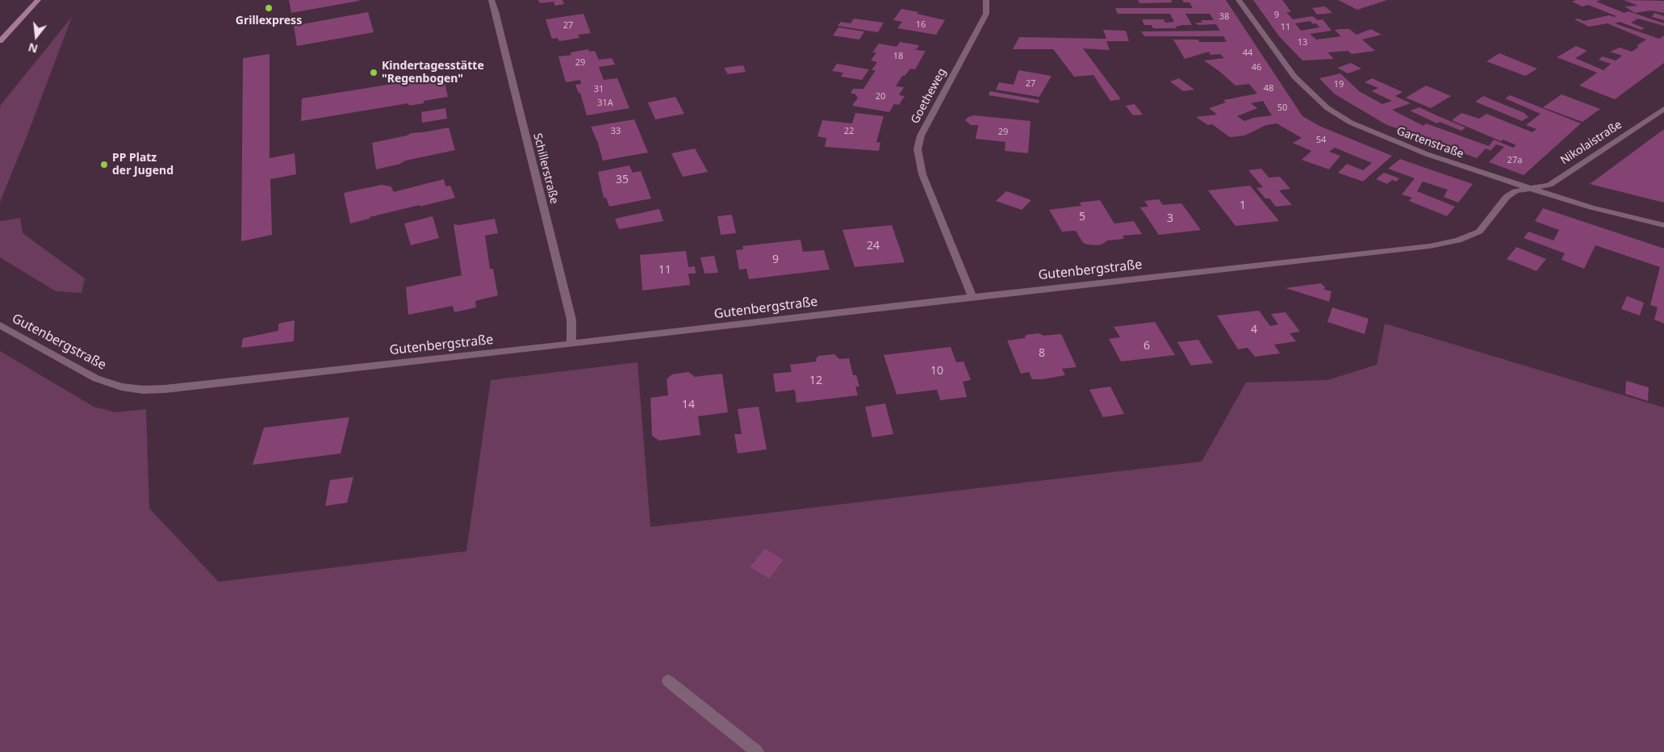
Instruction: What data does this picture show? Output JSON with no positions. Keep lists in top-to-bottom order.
{
  "streets": {
    "street": [
      "Goetheweg",
      "Gartenstraße",
      "Nikolaistraße",
      "Schillerstraße",
      "Gutenbergstraße"
    ]
  },
  "crossings": [
    ["Goetheweg", "Gutenbergstraße"],
    ["Gartenstraße", "Nikolaistraße"],
    ["Gartenstraße", "Gutenbergstraße"],
    ["Nikolaistraße", "Gutenbergstraße"],
    ["Schillerstraße", "Gutenbergstraße"]
  ],
  "places": ["Grillexpress", "Kindertagesstätte \"Regenbogen\"", "PP Platz der Jugend"],
  "house_numbers": [
    "9",
    "38",
    "16",
    "27",
    "11",
    "13",
    "44",
    "18",
    "29",
    "46",
    "27",
    "19",
    "48",
    "31",
    "20",
    "31A",
    "50",
    "33",
    "22",
    "29",
    "54",
    "27a",
    "35",
    "1",
    "5",
    "3",
    "24",
    "9",
    "11",
    "4",
    "6",
    "8",
    "10",
    "12",
    "14"
  ],
  "north": "bottom"
}
